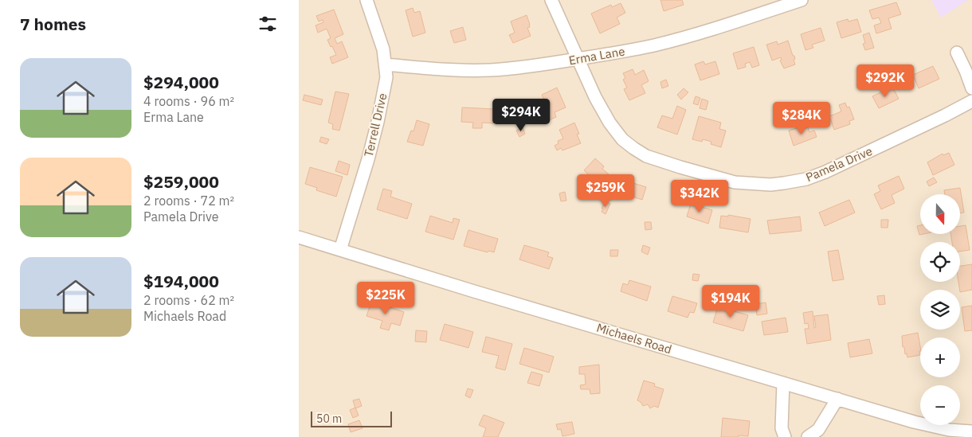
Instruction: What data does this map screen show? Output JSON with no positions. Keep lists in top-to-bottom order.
{
  "streets": {
    "street": [
      "Erma Lane",
      "Terrell Drive",
      "Pamela Drive",
      "Michaels Road"
    ]
  },
  "crossings": [
    ["Erma Lane", "Terrell Drive"],
    ["Erma Lane", "Pamela Drive"],
    ["Terrell Drive", "Michaels Road"]
  ],
  "scale_bar": "50 m",
  "north": "bottom",
  "page": {
    "heading": "7 homes",
    "list": [
      {
        "name": "$294,000",
        "note": "4 rooms · 96 m² · Erma Lane"
      },
      {
        "name": "$259,000",
        "note": "2 rooms · 72 m² · Pamela Drive"
      },
      {
        "name": "$194,000",
        "note": "2 rooms · 62 m² · Michaels Road"
      }
    ],
    "price": [
      "$292K",
      "$294K",
      "$284K",
      "$259K",
      "$342K",
      "$225K",
      "$194K"
    ],
    "map_buttons": ["+", "−"],
    "scale": "50 m"
  }
}
